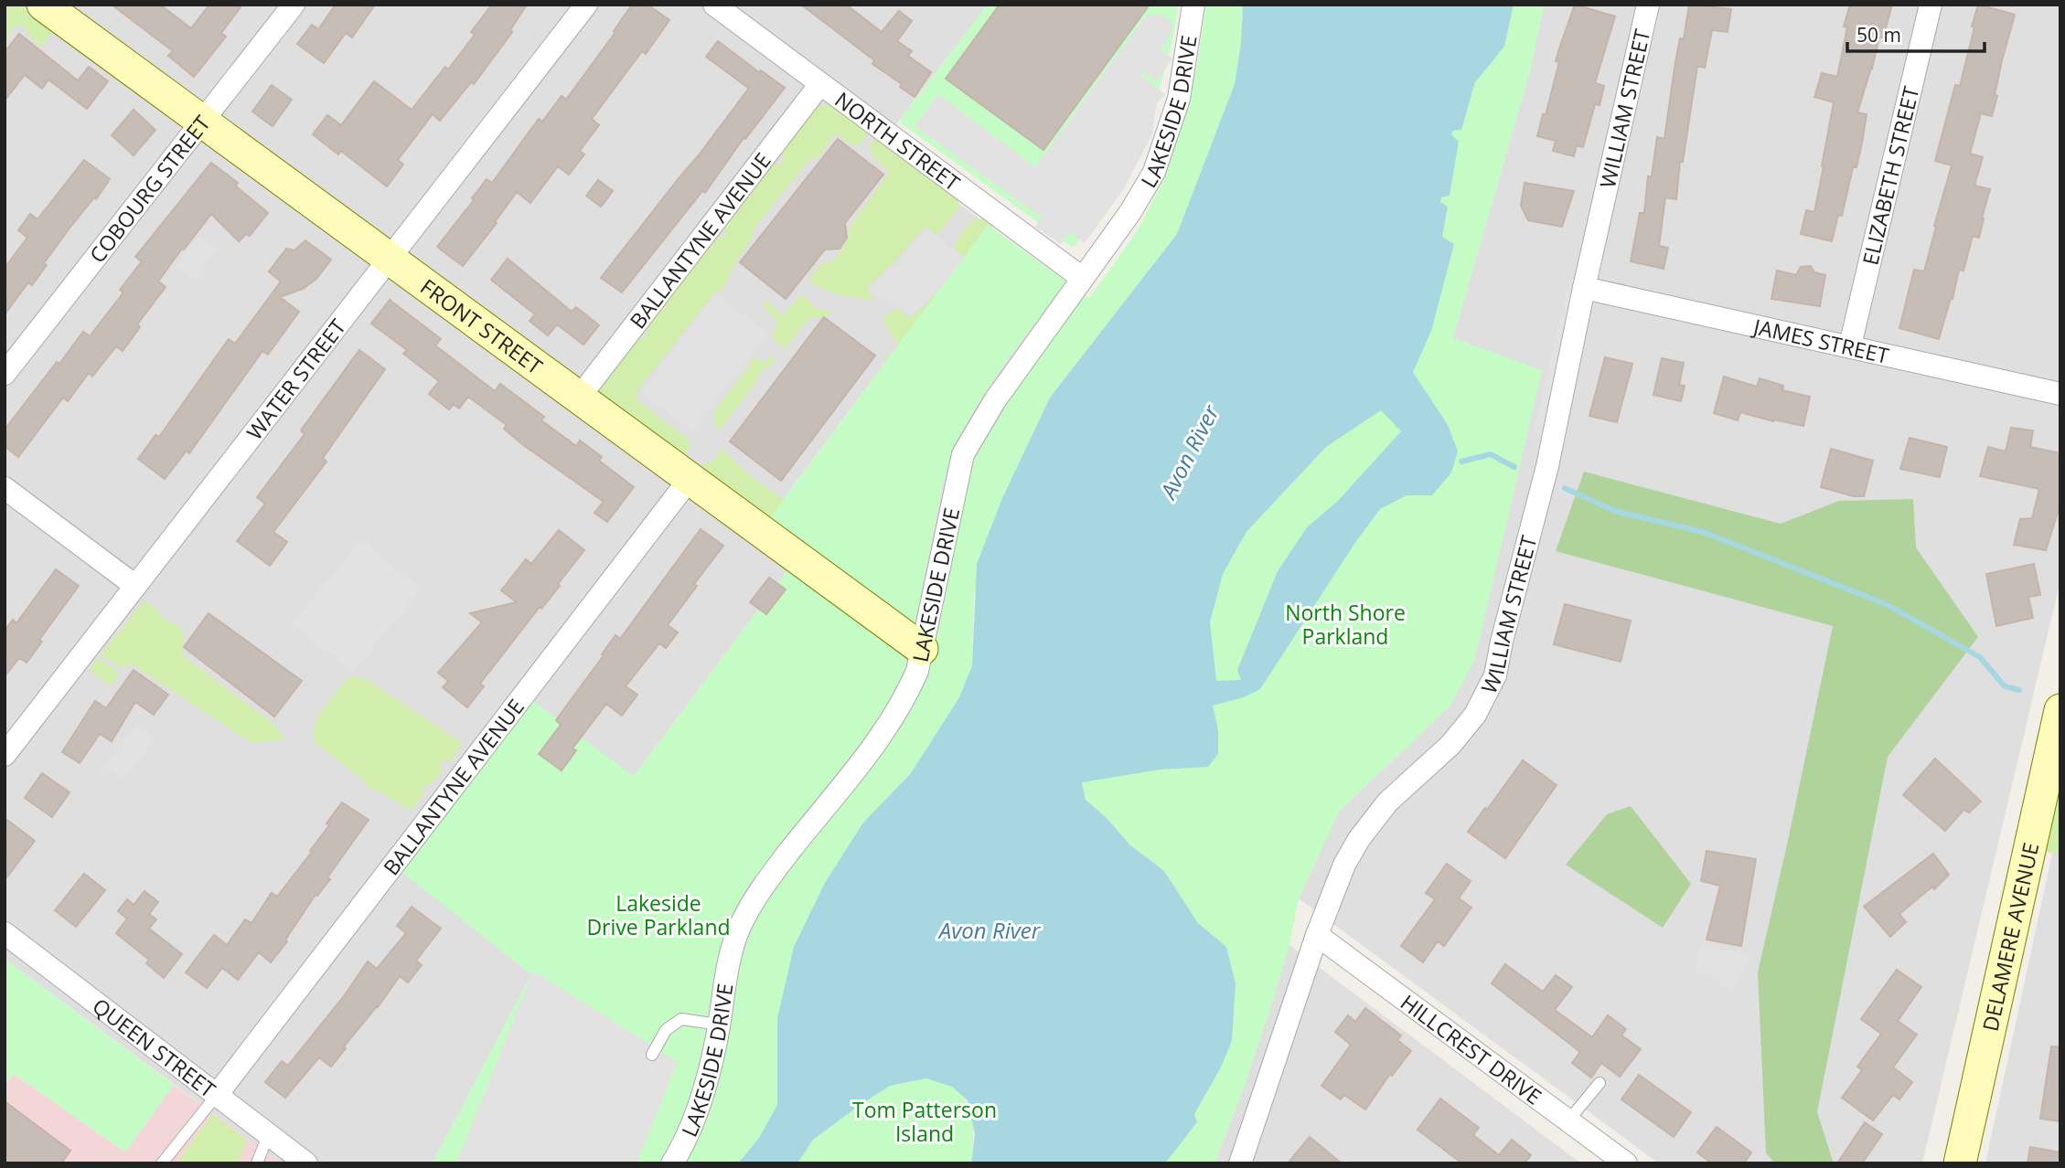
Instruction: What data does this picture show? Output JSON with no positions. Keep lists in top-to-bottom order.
{
  "streets": {
    "street": [
      "WILLIAM STREET",
      "LAKESIDE DRIVE",
      "NORTH STREET",
      "ELIZABETH STREET",
      "COBOURG STREET",
      "BALLANTYNE AVENUE",
      "FRONT STREET",
      "JAMES STREET",
      "WATER STREET",
      "DELAMERE AVENUE",
      "QUEEN STREET",
      "HILLCREST DRIVE"
    ]
  },
  "crossings": [
    ["WILLIAM STREET", "JAMES STREET"],
    ["WILLIAM STREET", "HILLCREST DRIVE"],
    ["LAKESIDE DRIVE", "NORTH STREET"],
    ["LAKESIDE DRIVE", "FRONT STREET"],
    ["NORTH STREET", "BALLANTYNE AVENUE"],
    ["ELIZABETH STREET", "JAMES STREET"],
    ["COBOURG STREET", "FRONT STREET"],
    ["BALLANTYNE AVENUE", "FRONT STREET"],
    ["BALLANTYNE AVENUE", "QUEEN STREET"],
    ["FRONT STREET", "WATER STREET"]
  ],
  "water": ["Avon River"],
  "parks": ["North Shore Parkland", "Lakeside Drive Parkland", "Tom Patterson Island"],
  "scale_bar": "50 m"
}
